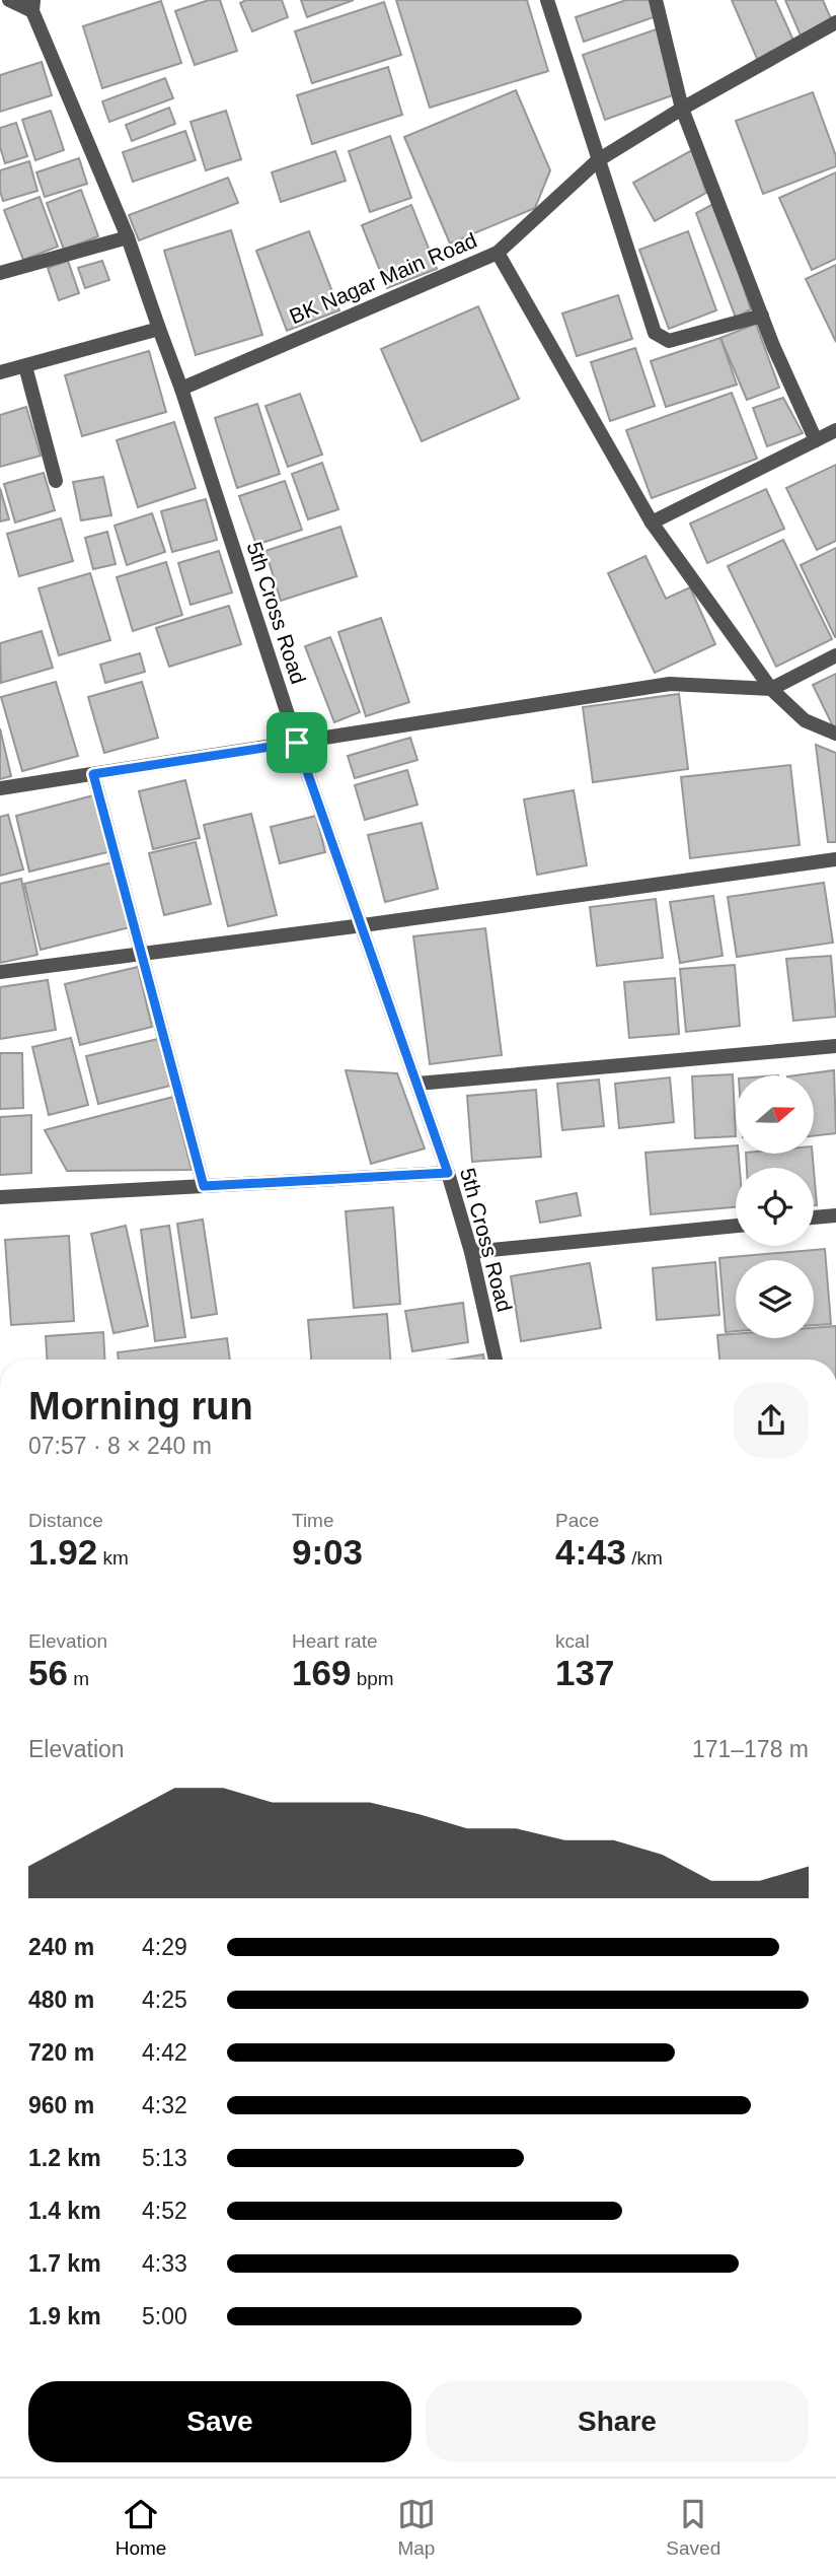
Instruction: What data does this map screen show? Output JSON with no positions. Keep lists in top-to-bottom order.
{
  "streets": {
    "street": ["BK Nagar Main Road", "5th Cross Road"]
  },
  "crossings": [
    ["BK Nagar Main Road", "5th Cross Road"]
  ],
  "north": "right",
  "page": {
    "heading": ["Morning run", "07:57 · 8 × 240 m"],
    "stats": [
      ["Distance", "1.92 km"],
      ["Time", "9:03"],
      ["Pace", "4:43 /km"],
      ["Elevation", "56 m"],
      ["Heart rate", "169 bpm"],
      ["kcal", "137"]
    ],
    "chart": ["Elevation", "171–178 m"],
    "list": [
      {
        "name": "240 m",
        "note": "4:29"
      },
      {
        "name": "480 m",
        "note": "4:25"
      },
      {
        "name": "720 m",
        "note": "4:42"
      },
      {
        "name": "960 m",
        "note": "4:32"
      },
      {
        "name": "1.2 km",
        "note": "5:13"
      },
      {
        "name": "1.4 km",
        "note": "4:52"
      },
      {
        "name": "1.7 km",
        "note": "4:33"
      },
      {
        "name": "1.9 km",
        "note": "5:00"
      }
    ],
    "buttons": ["Save", "Share"],
    "tabs": ["Home", "Map", "Saved"]
  }
}
